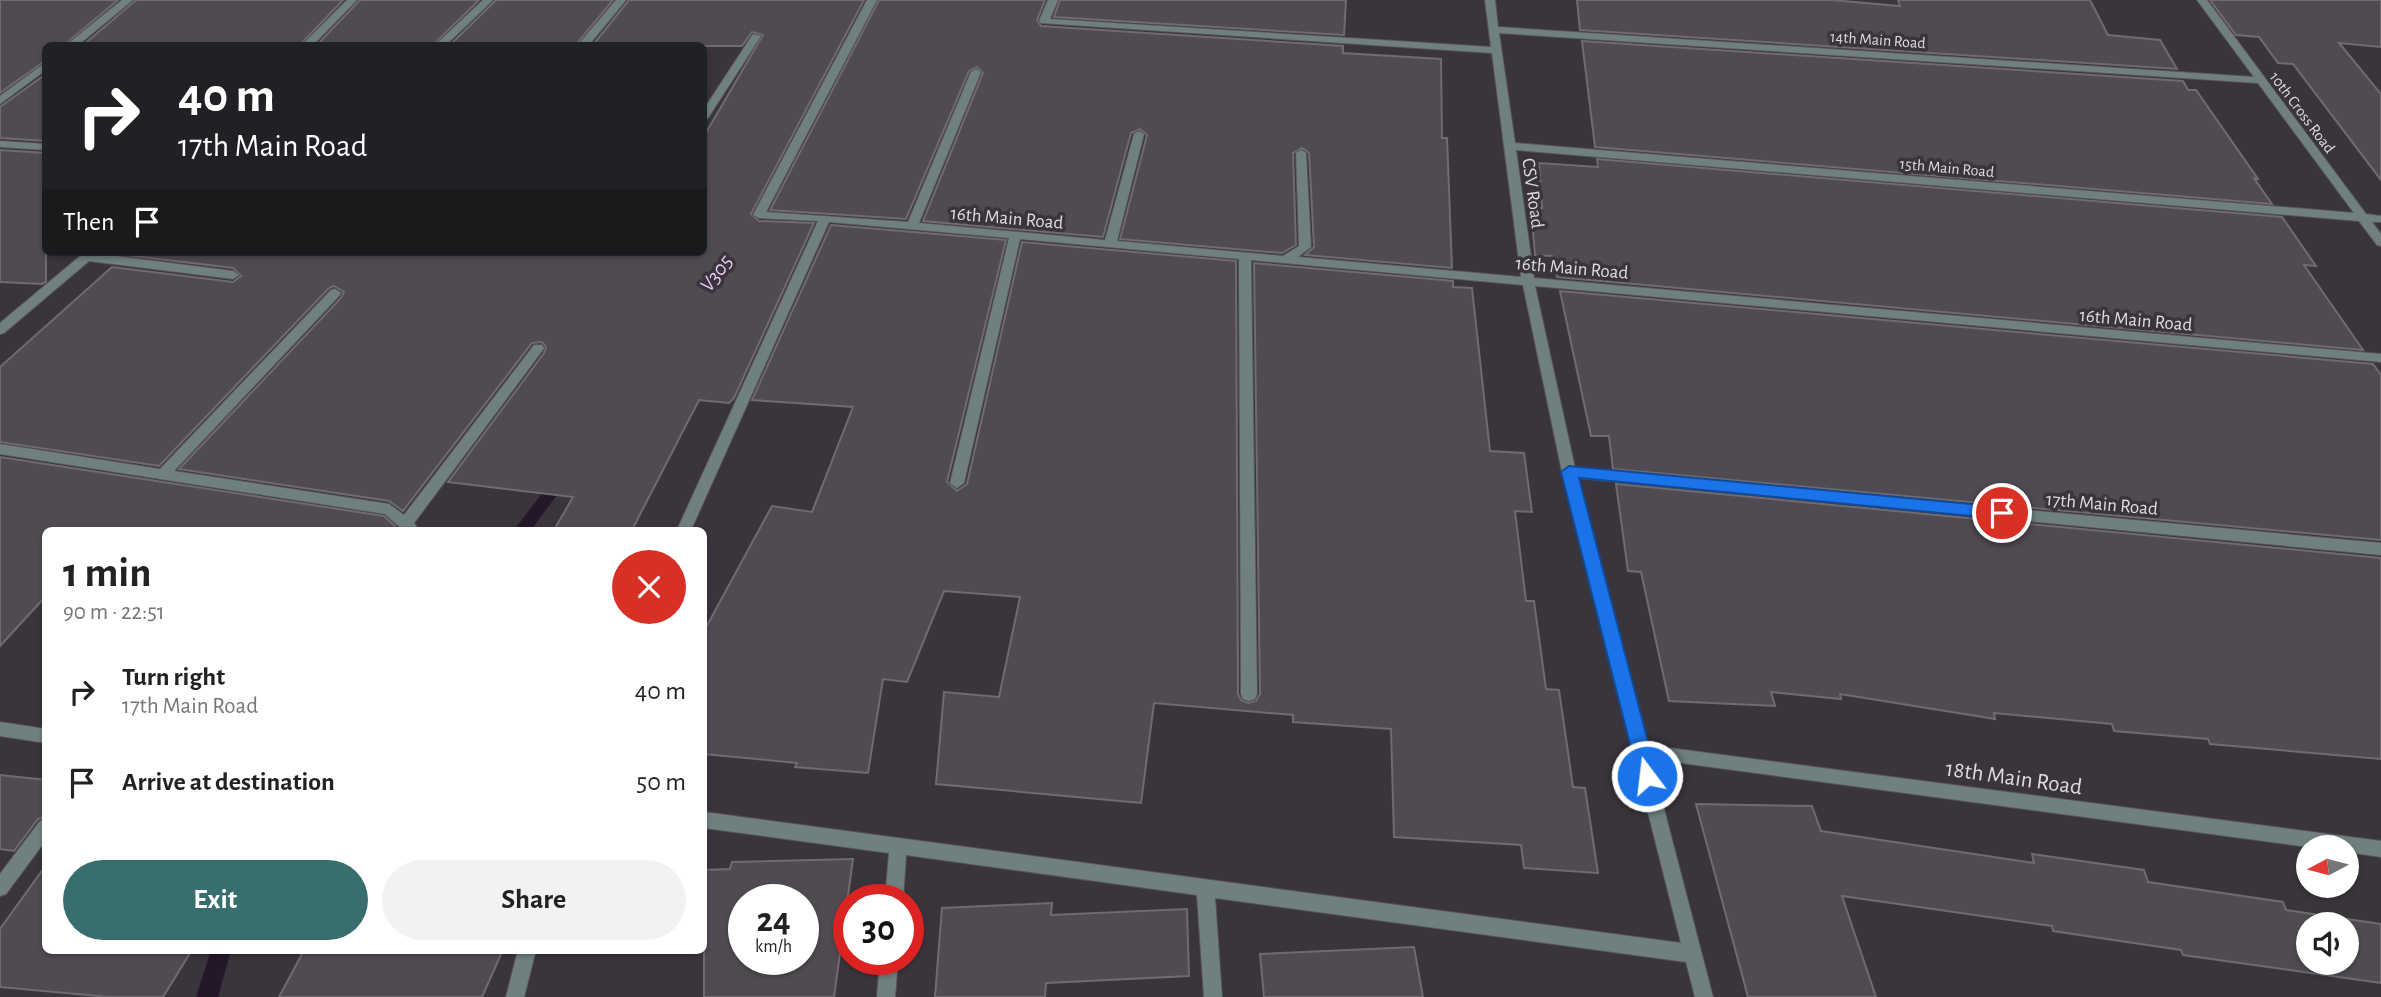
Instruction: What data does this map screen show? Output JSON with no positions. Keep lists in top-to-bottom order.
{
  "streets": {
    "street": [
      "14th Main Road",
      "10th Cross Road",
      "15th Main Road",
      "CSV Road",
      "16th Main Road",
      "17th Main Road",
      "18th Main Road"
    ]
  },
  "crossings": [
    ["14th Main Road", "10th Cross Road"],
    ["14th Main Road", "CSV Road"],
    ["10th Cross Road", "15th Main Road"],
    ["15th Main Road", "CSV Road"],
    ["CSV Road", "16th Main Road"],
    ["CSV Road", "17th Main Road"],
    ["CSV Road", "18th Main Road"]
  ],
  "water": ["V305"],
  "north": "left",
  "page": {
    "turn": ["40 m", "17th Main Road"],
    "then": "Then",
    "heading": ["1 min", "90 m · 22:51"],
    "list": [
      {
        "name": "Turn right",
        "note": "17th Main Road",
        "value": "40 m"
      },
      {
        "name": "Arrive at destination",
        "value": "50 m"
      }
    ],
    "buttons": ["Exit", "Share"],
    "speed": "24 km/h",
    "limit": "30"
  }
}
